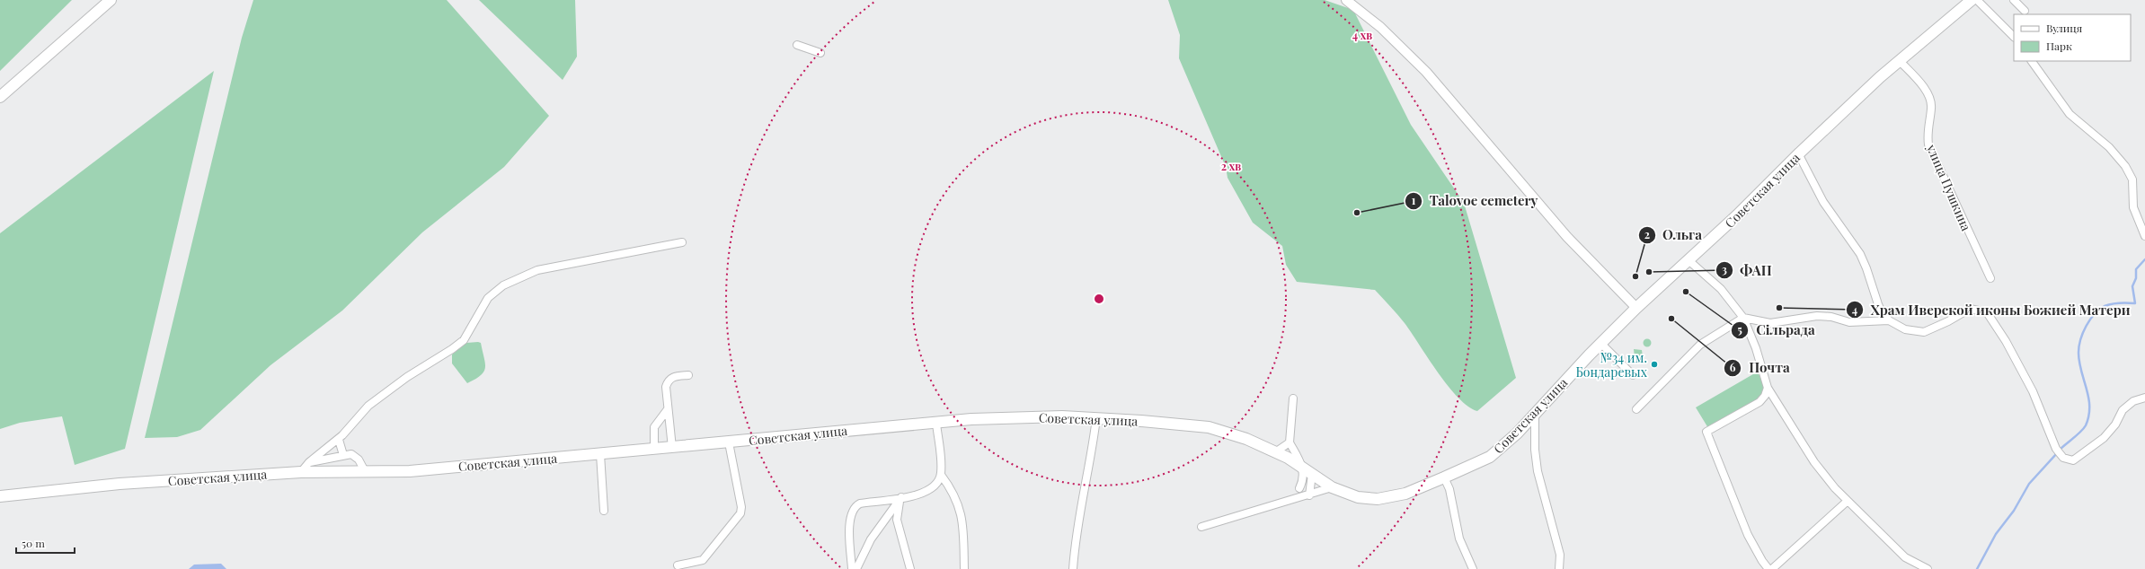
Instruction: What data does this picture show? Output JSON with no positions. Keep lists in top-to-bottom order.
{
  "streets": {
    "main road": ["Советская улица"],
    "street": ["улица Пушкина"]
  },
  "crossings": [
    ["улица Пушкина", "Советская улица"]
  ],
  "places": [
    "Talovoe cemetery",
    "ФАП",
    "Ольга",
    "Сільрада",
    "Храм Иверской иконы Божией Матери",
    "Почта",
    "№34 им. Бондаревых"
  ],
  "legend": ["Вулиця", "Парк"],
  "scale_bar": "50 m",
  "rings": ["4 хв", "2 хв"]
}
